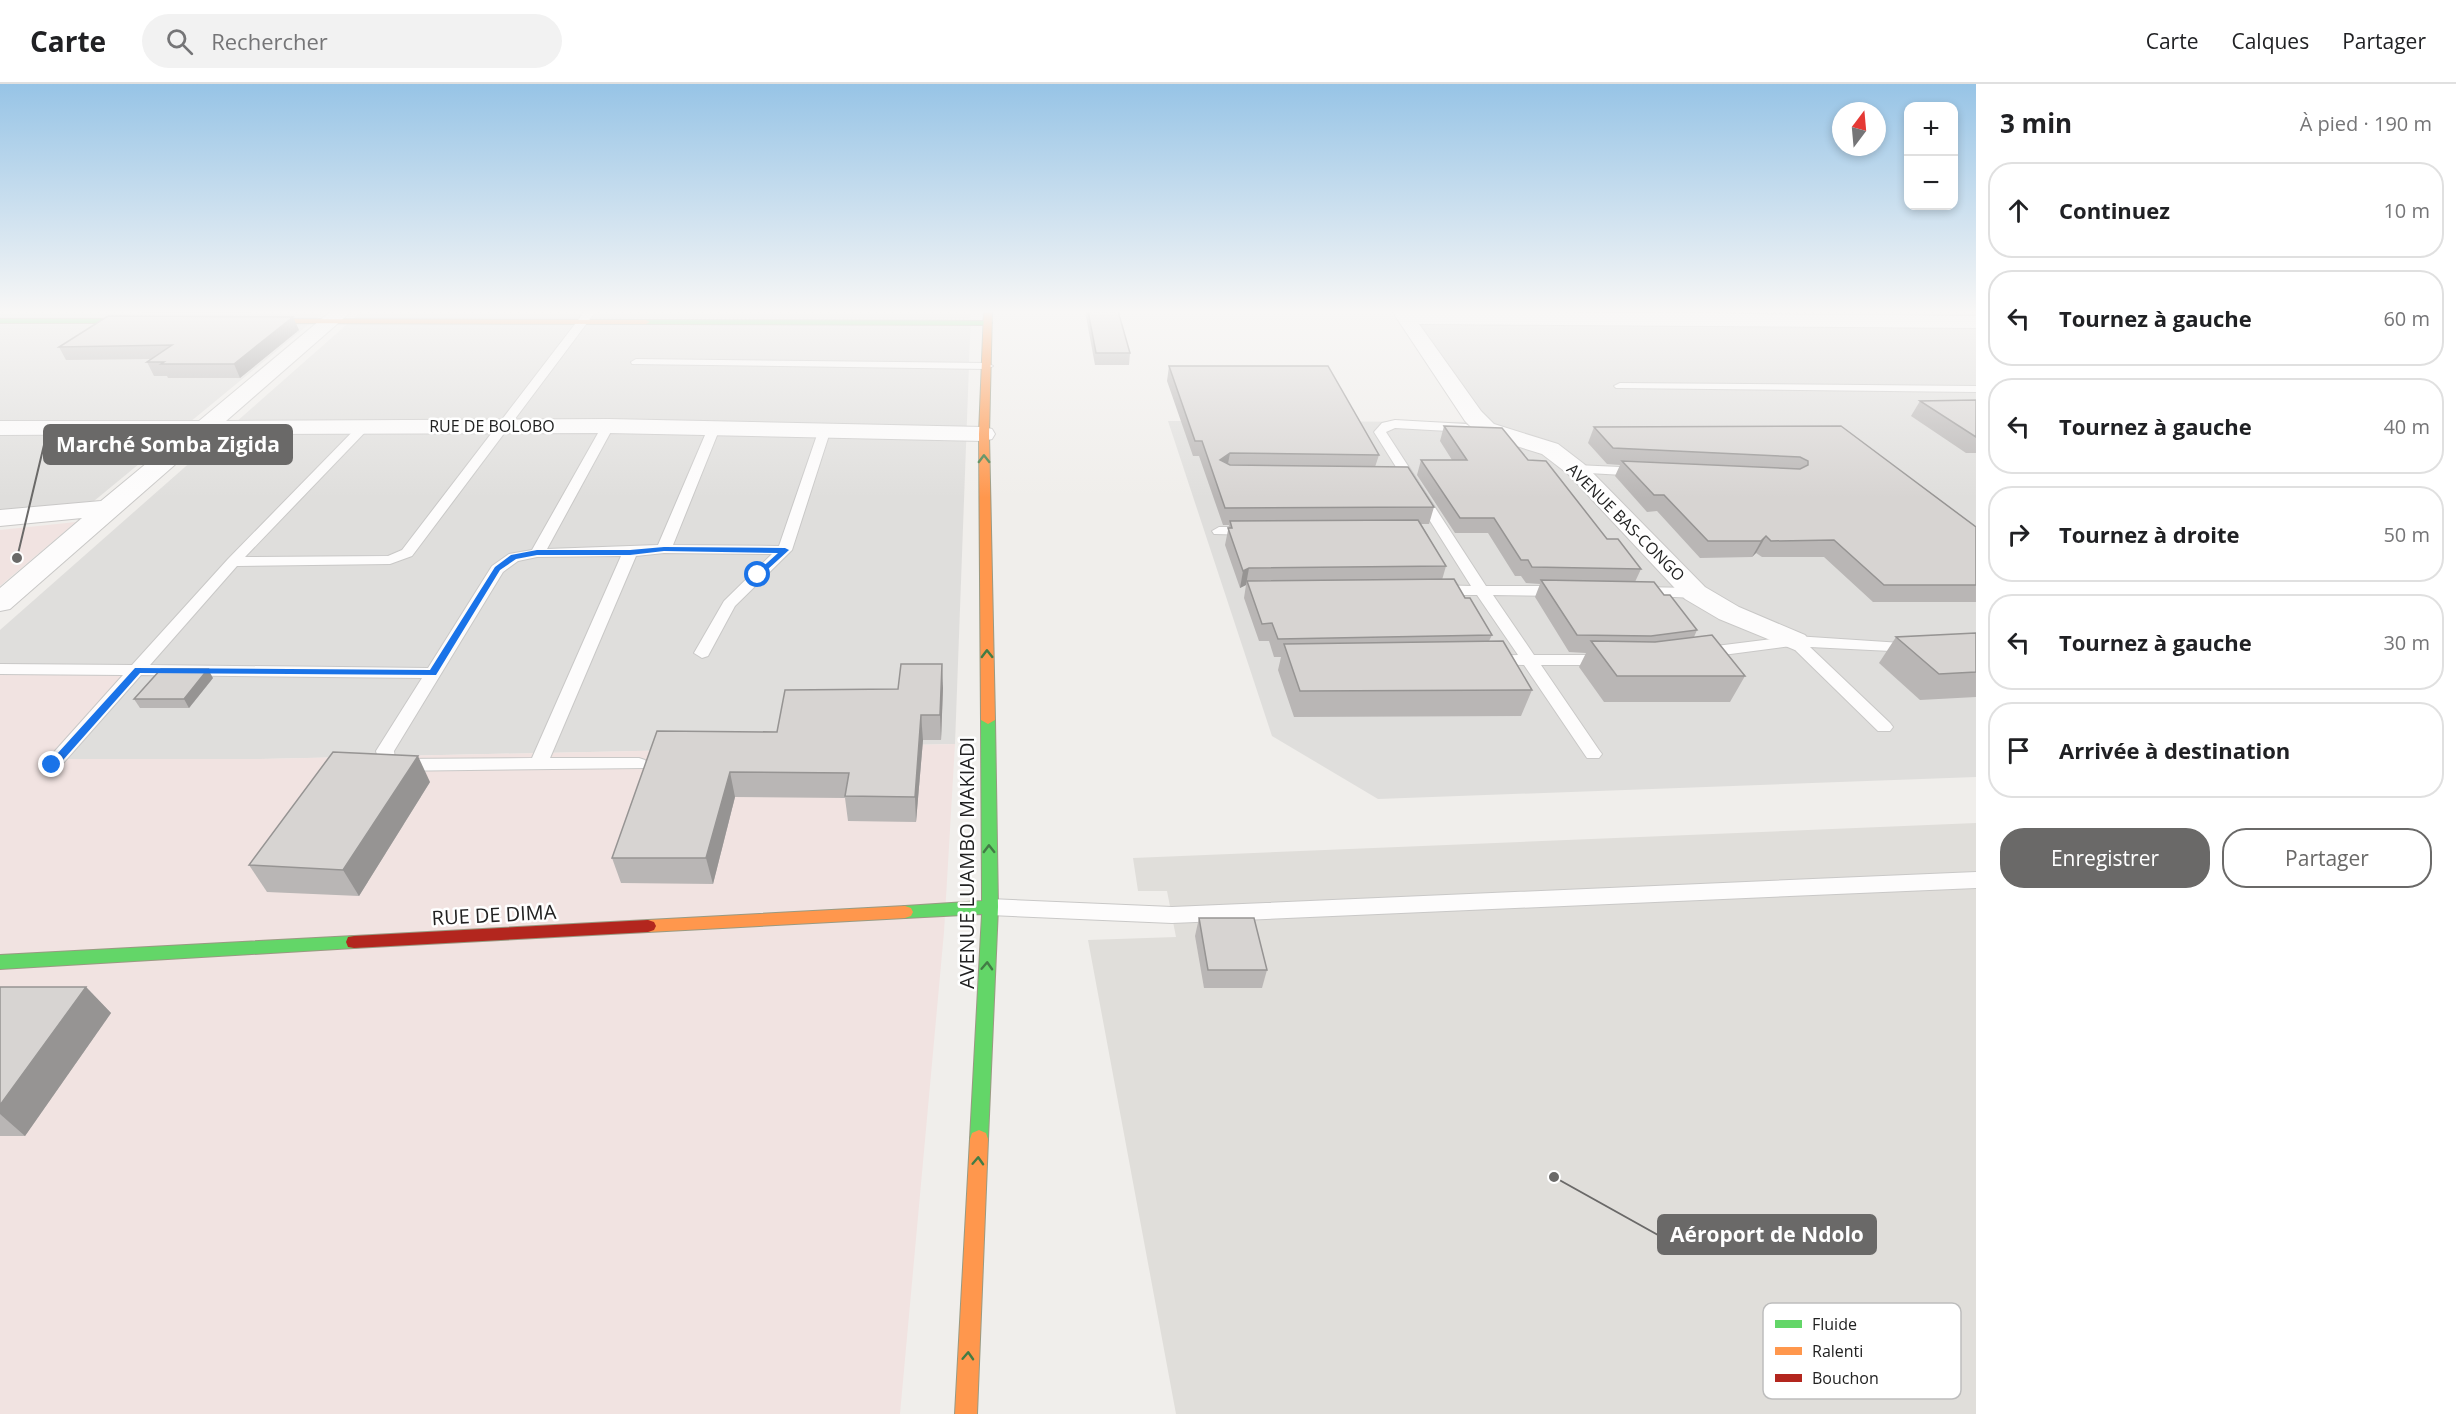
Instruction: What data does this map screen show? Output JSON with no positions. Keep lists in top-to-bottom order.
{
  "streets": {
    "street": [
      "RUE DE BOLOBO",
      "AVENUE BAS-CONGO",
      "AVENUE LUAMBO MAKIADI",
      "RUE DE DIMA"
    ]
  },
  "crossings": [
    ["RUE DE BOLOBO", "AVENUE LUAMBO MAKIADI"],
    ["AVENUE LUAMBO MAKIADI", "RUE DE DIMA"]
  ],
  "one_way": ["AVENUE LUAMBO MAKIADI"],
  "places": ["Marché Somba Zigida", "Aéroport de Ndolo"],
  "legend": ["Fluide", "Ralenti", "Bouchon"],
  "north": "top",
  "page": {
    "header": "Carte",
    "search": "Rechercher",
    "nav": ["Carte", "Calques", "Partager"],
    "heading": ["3 min", "À pied · 190 m"],
    "map_buttons": ["+", "−"],
    "list": [
      ["Continuez", "10 m"],
      ["Tournez à gauche", "60 m"],
      ["Tournez à gauche", "40 m"],
      ["Tournez à droite", "50 m"],
      ["Tournez à gauche", "30 m"],
      "Arrivée à destination"
    ],
    "buttons": ["Enregistrer", "Partager"]
  }
}
